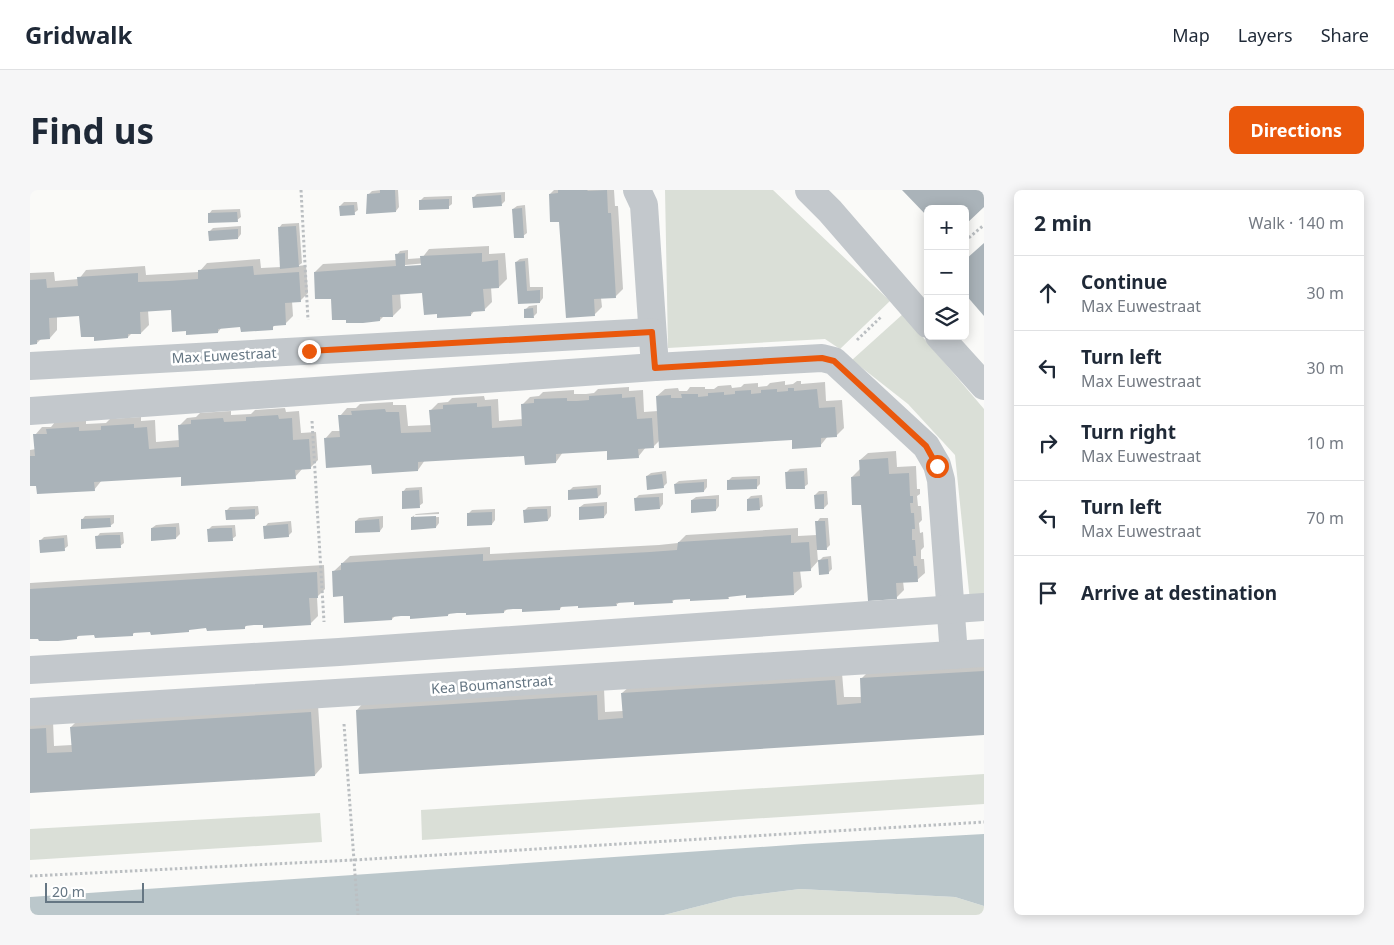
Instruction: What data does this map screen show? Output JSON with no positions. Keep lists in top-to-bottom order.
{
  "streets": {
    "street": ["Max Euwestraat", "Kea Boumanstraat"]
  },
  "scale_bar": "20 m",
  "page": {
    "header": "Gridwalk",
    "nav": ["Map", "Layers", "Share"],
    "buttons": "Directions",
    "title": "Find us",
    "heading": ["2 min", "Walk · 140 m"],
    "map_buttons": ["+", "−"],
    "list": [
      ["Continue", "Max Euwestraat", "30 m"],
      ["Turn left", "Max Euwestraat", "30 m"],
      ["Turn right", "Max Euwestraat", "10 m"],
      ["Turn left", "Max Euwestraat", "70 m"],
      "Arrive at destination"
    ],
    "scale": "20 m"
  }
}
